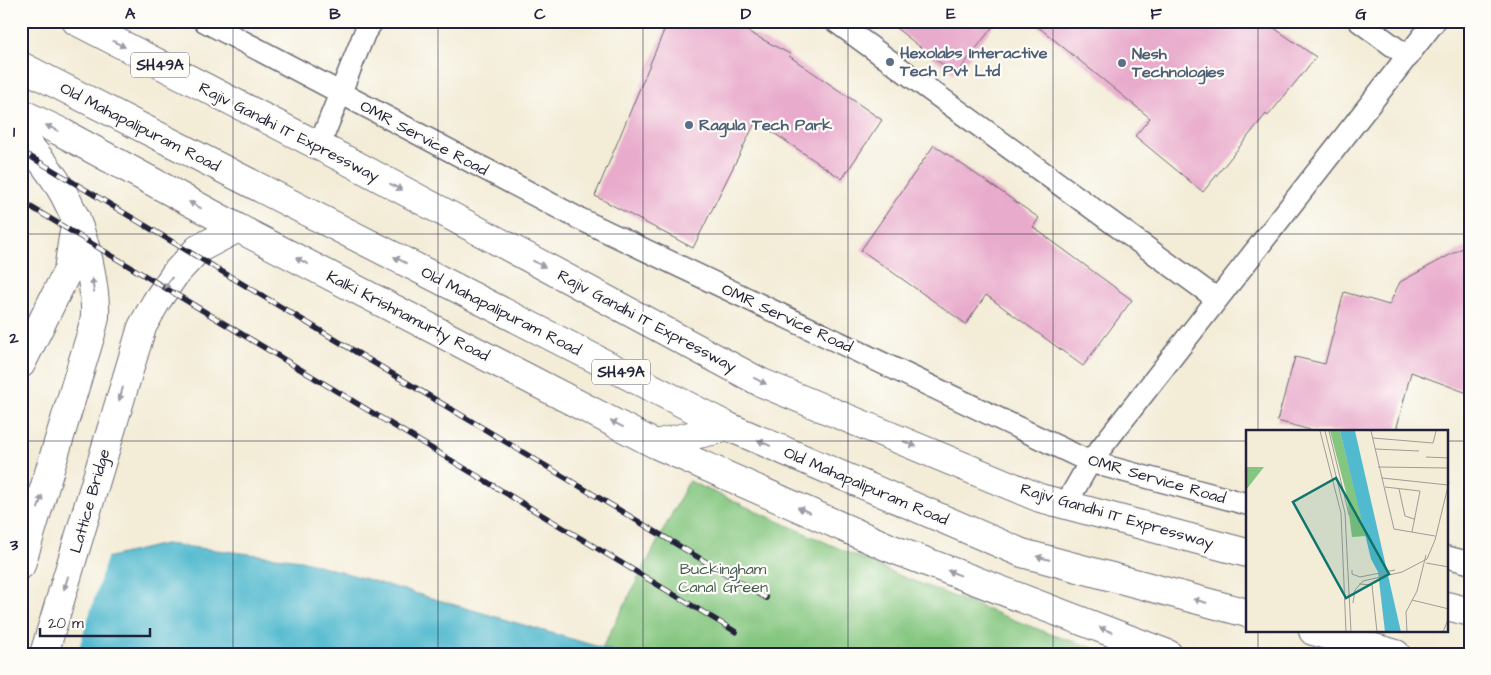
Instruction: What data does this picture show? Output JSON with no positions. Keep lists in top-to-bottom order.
{
  "streets": {
    "main road": [
      "SH49A",
      "Old Mahapalipuram Road",
      "Rajiv Gandhi IT Expressway",
      "Kalki Krishnamurty Road",
      "Lattice Bridge"
    ],
    "lane": ["OMR Service Road"]
  },
  "crossings": [
    ["Kalki Krishnamurty Road", "Lattice Bridge"]
  ],
  "one_way": ["Old Mahapalipuram Road", "Rajiv Gandhi IT Expressway", "Kalki Krishnamurty Road"],
  "parks": ["Buckingham Canal Green"],
  "places": ["Hexolabs Interactive Tech Pvt Ltd", "Nesh Technologies", "Ragula Tech Park"],
  "scale_bar": "20 m",
  "grid": {
    "columns": [
      "A",
      "B",
      "C",
      "D",
      "E",
      "F",
      "G"
    ],
    "rows": ["1", "2", "3"]
  }
}
